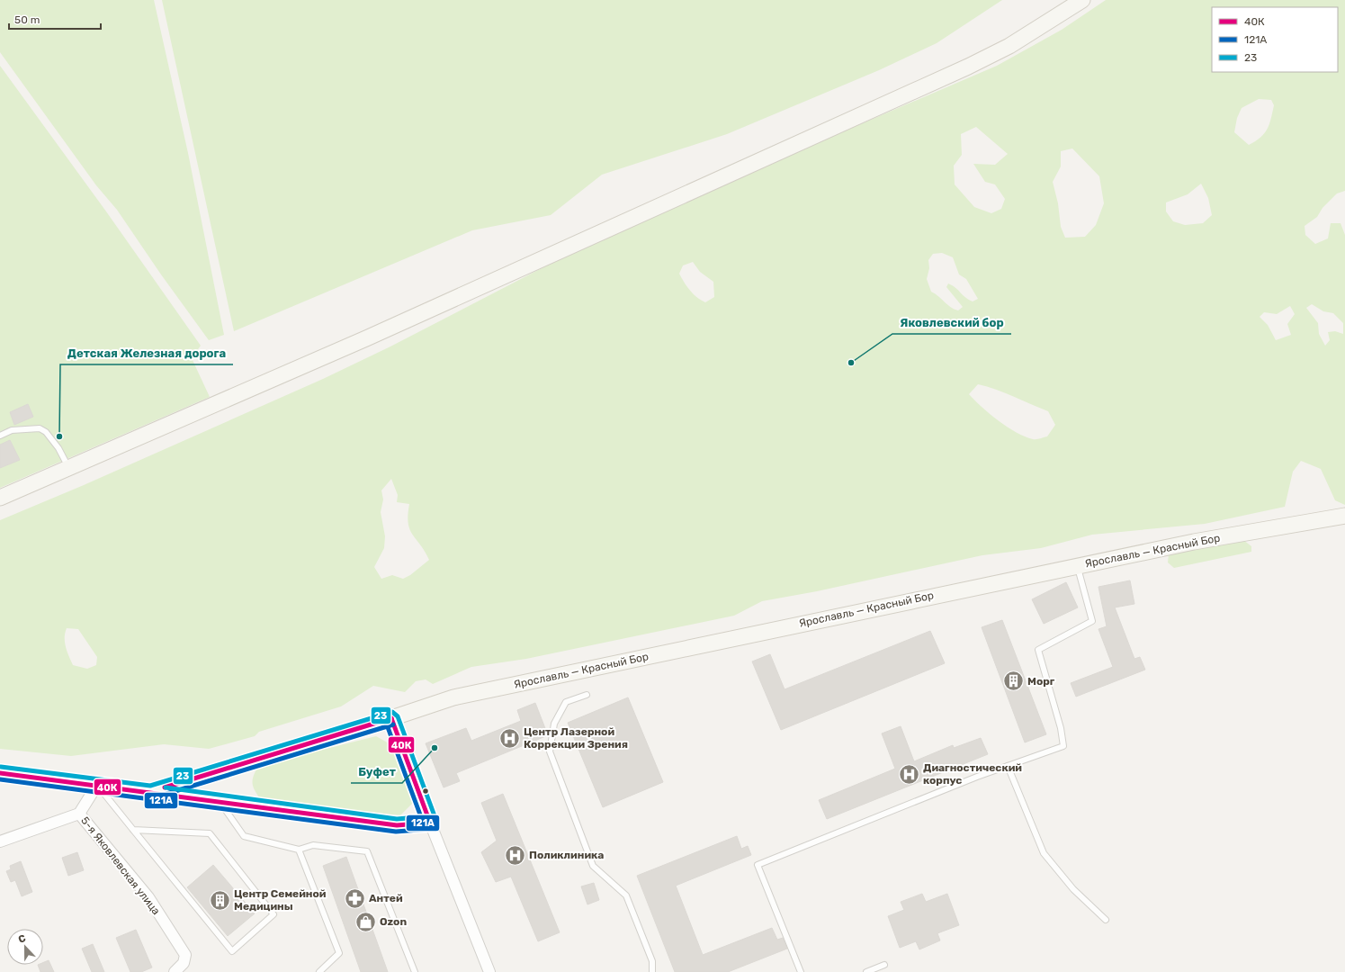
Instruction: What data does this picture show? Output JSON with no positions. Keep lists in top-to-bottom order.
{
  "streets": {
    "street": ["Ярославль — Красный Бор", "5-я Яковлевская улица"]
  },
  "places": {
    "other": ["Яковлевский бор", "Детская Железная дорога", "Буфет"],
    "building": ["Морг", "Центр Семейной Медицины"],
    "hospital": ["Центр Лазерной Коррекции Зрения", "Диагностический корпус", "Поликлиника"],
    "pharmacy": ["Антей"],
    "shop": ["Ozon"]
  },
  "lines": ["transit line 23", "transit line 40К", "transit line 121А"],
  "legend": ["40К", "121А", "23"],
  "scale_bar": "50 m",
  "north": "top"
}
